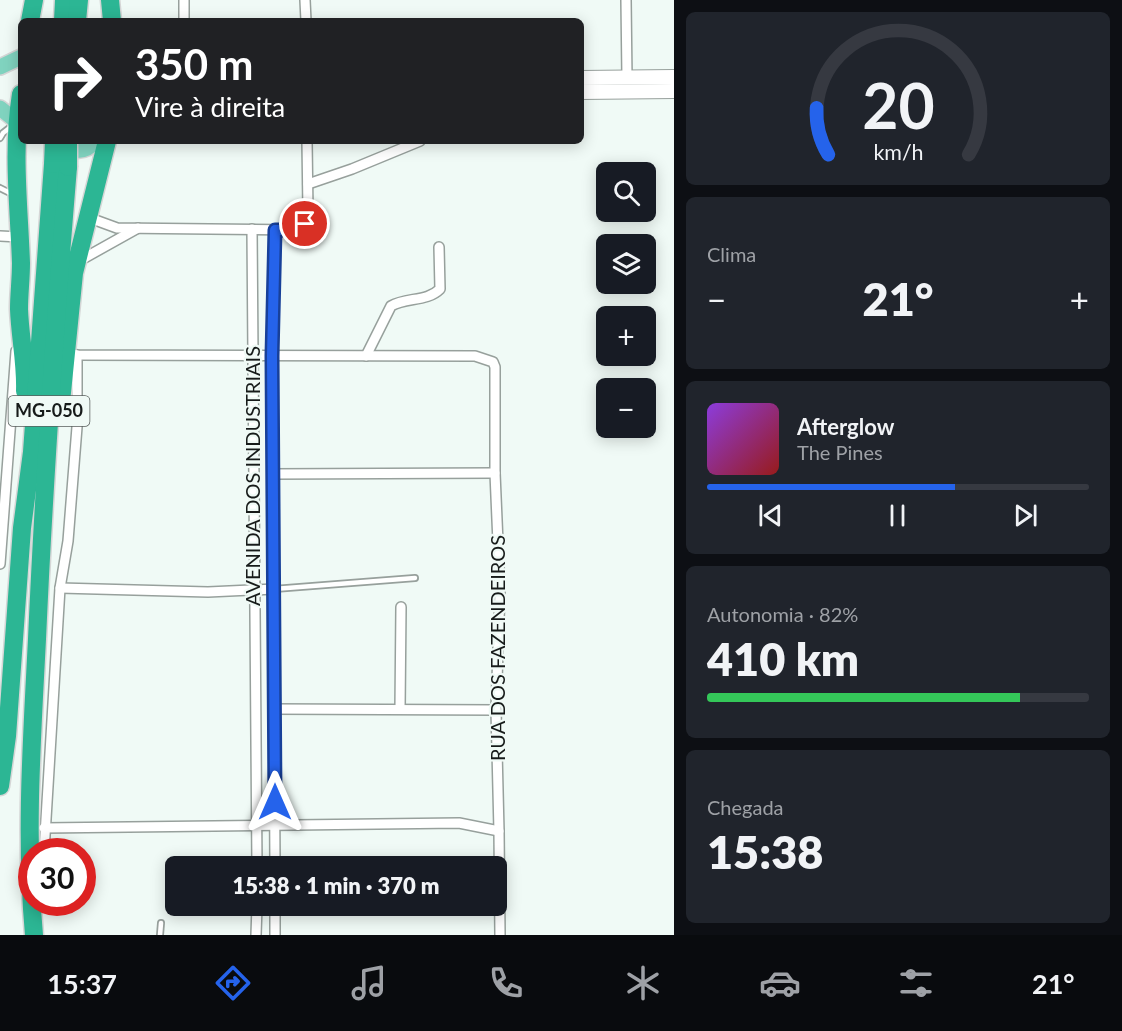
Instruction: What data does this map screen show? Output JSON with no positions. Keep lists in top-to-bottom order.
{
  "streets": {
    "highway": ["MG-050"],
    "street": ["AVENIDA DOS INDUSTRIAIS", "RUA DOS FAZENDEIROS"]
  },
  "page": {
    "turn": ["350 m", "Vire à direita"],
    "map_buttons": ["+", "−"],
    "tile": [
      "Clima",
      ["Autonomia · 82%", "410 km"],
      ["Chegada", "15:38"]
    ],
    "heat": ["−", "21°", "+"],
    "song": ["Afterglow", "The Pines"],
    "limit": "30",
    "trip": "15:38 · 1 min · 370 m",
    "tabs": ["15:37", "21°"],
    "gauge": ["20", "km/h"]
  }
}
